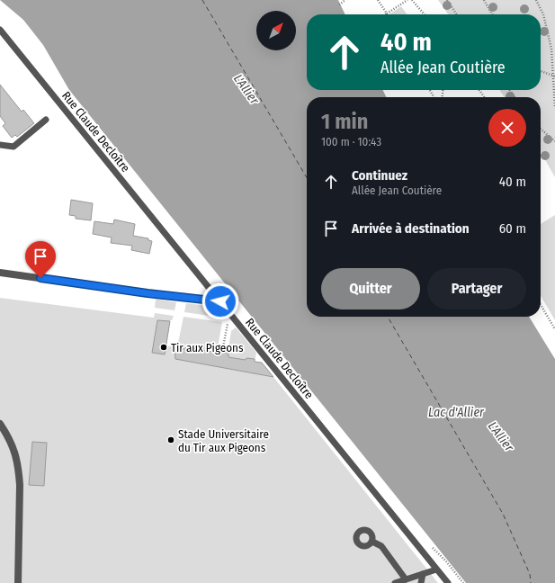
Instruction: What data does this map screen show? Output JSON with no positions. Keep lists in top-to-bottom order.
{
  "streets": {
    "lane": ["Rue Claude Decloître"]
  },
  "water": ["L'Allier", "Lac d'Allier"],
  "places": ["Tir aux Pigeons", "Stade Universitaire du Tir aux Pigeons"],
  "north": "top right",
  "page": {
    "turn": ["40 m", "Allée Jean Coutière"],
    "heading": ["1 min", "100 m · 10:43"],
    "list": [
      {
        "name": "Continuez",
        "note": "Allée Jean Coutière",
        "value": "40 m"
      },
      {
        "name": "Arrivée à destination",
        "value": "60 m"
      }
    ],
    "buttons": ["Quitter", "Partager"]
  }
}
